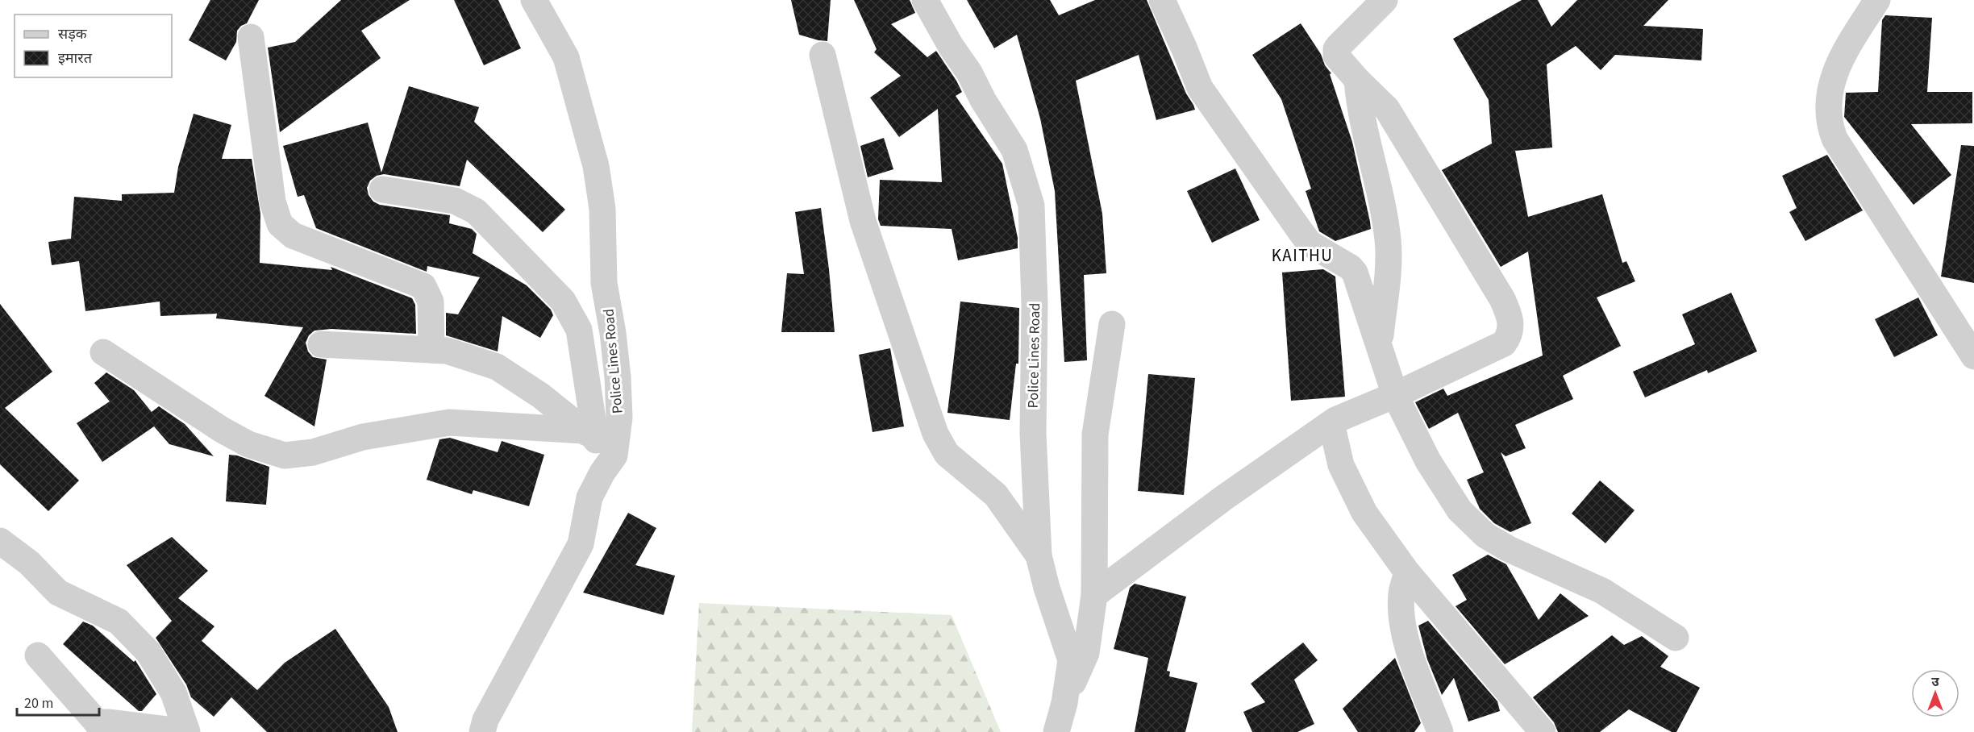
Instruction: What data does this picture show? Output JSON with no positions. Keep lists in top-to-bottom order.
{
  "streets": {
    "street": ["Police Lines Road"]
  },
  "districts": ["KAITHU"],
  "legend": ["सड़क", "इमारत"],
  "scale_bar": "20 m",
  "north": "top"
}
